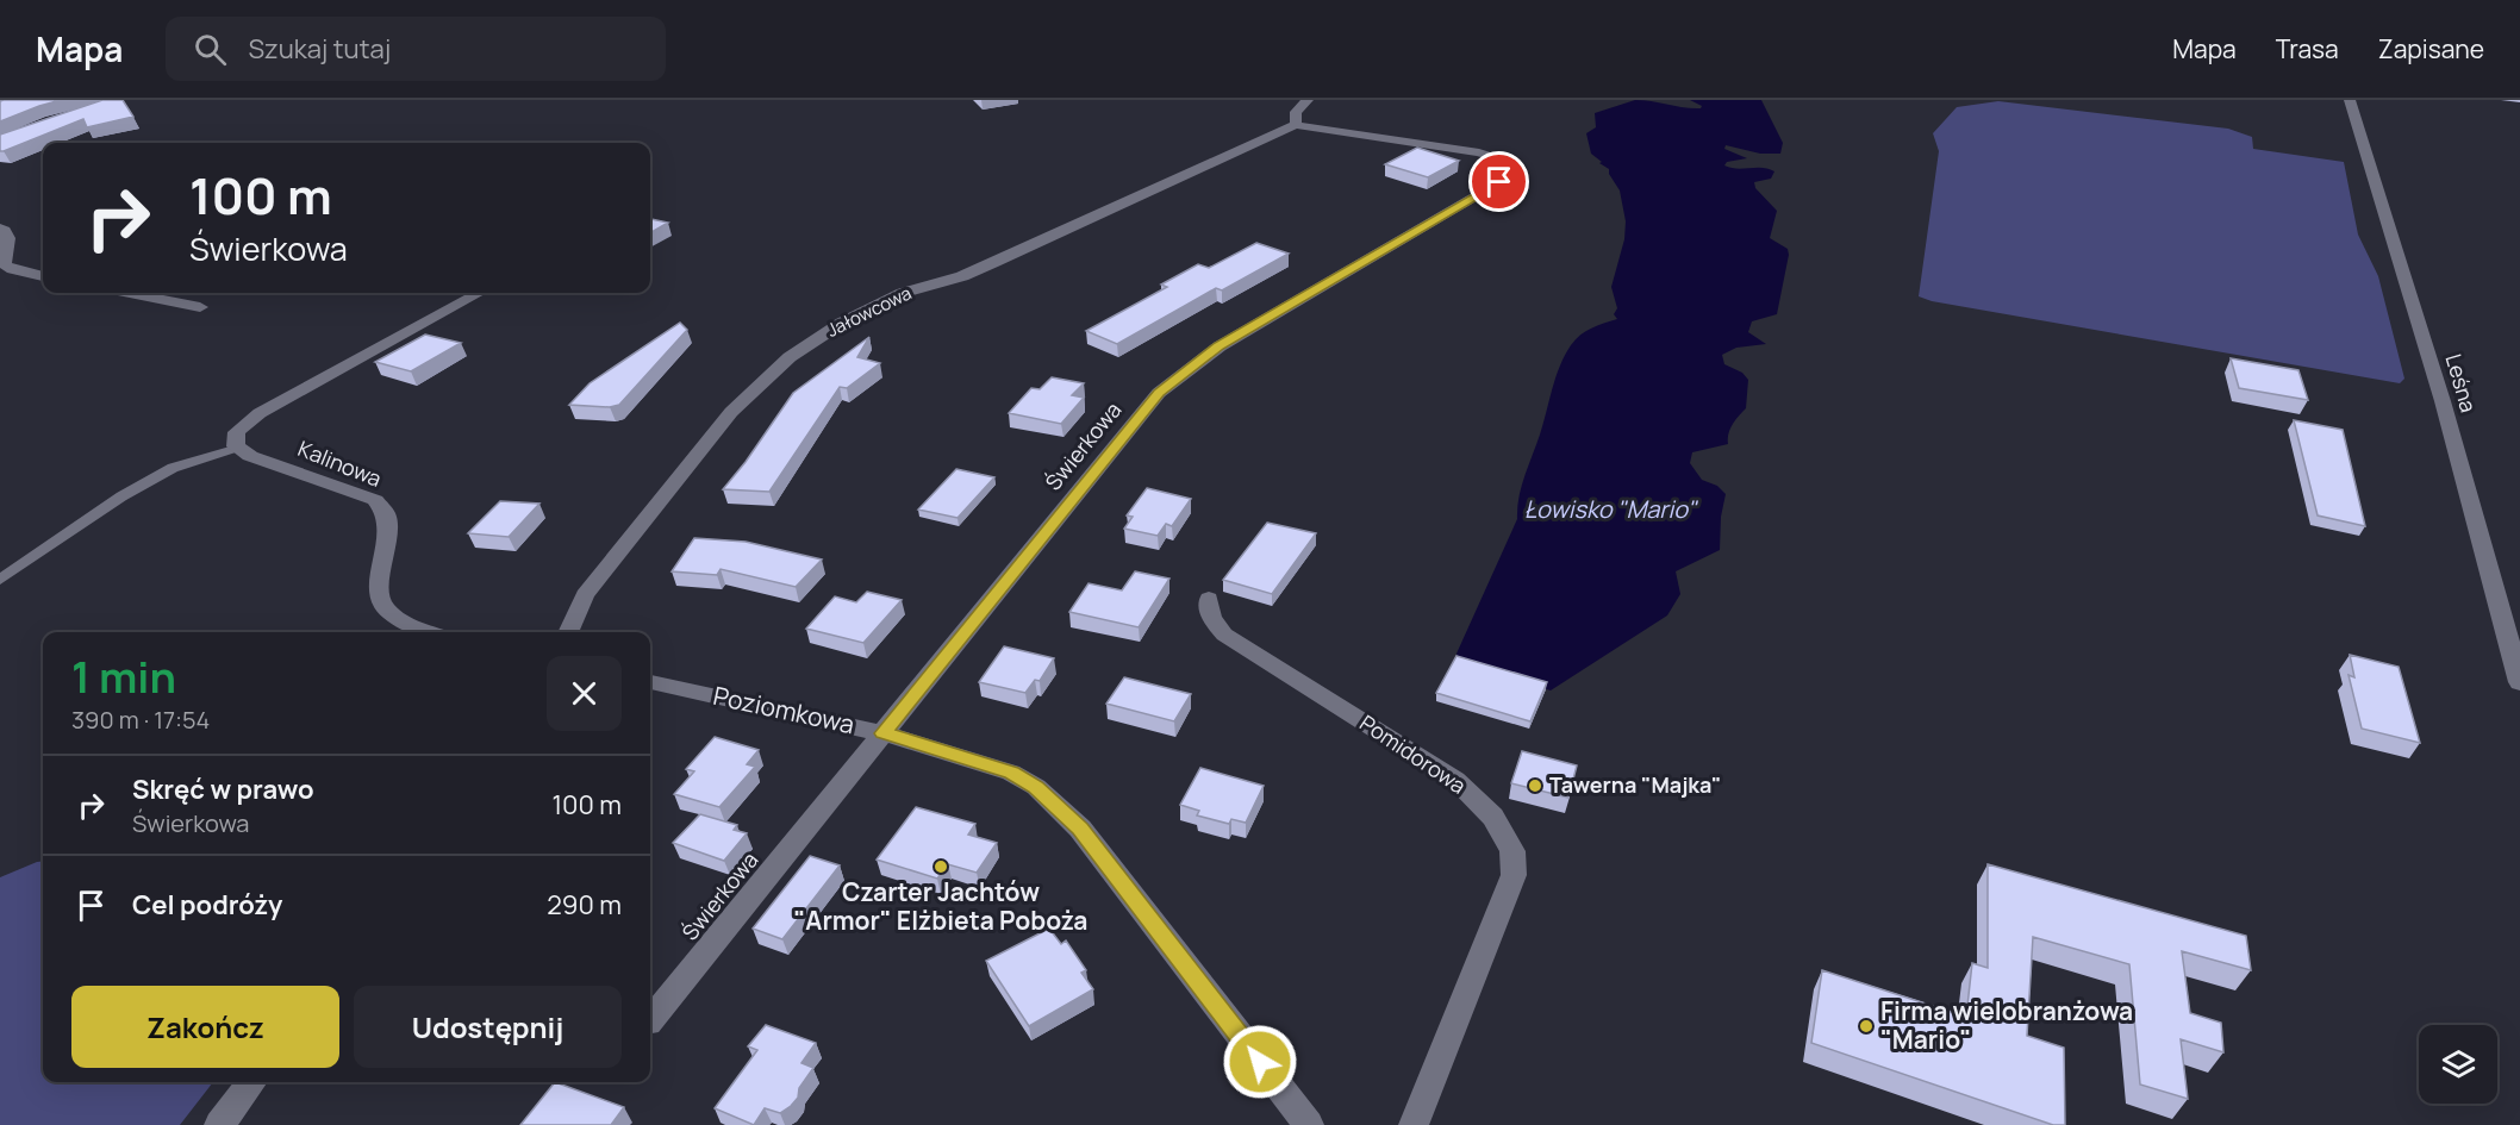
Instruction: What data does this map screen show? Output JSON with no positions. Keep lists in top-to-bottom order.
{
  "streets": {
    "street": [
      "Jałowcowa",
      "Leśna",
      "Świerkowa",
      "Kalinowa",
      "Poziomkowa",
      "Pomidorowa"
    ]
  },
  "crossings": [
    ["Jałowcowa", "Świerkowa"],
    ["Świerkowa", "Poziomkowa"]
  ],
  "water": ["Łowisko \"Mario\""],
  "places": ["Tawerna \"Majka\"", "Czarter Jachtów \"Armor\" Elżbieta Poboża", "Firma wielobranżowa \"Mario\""],
  "page": {
    "header": "Mapa",
    "search": "Szukaj tutaj",
    "nav": ["Mapa", "Trasa", "Zapisane"],
    "turn": ["100 m", "Świerkowa"],
    "heading": ["1 min", "390 m · 17:54"],
    "list": [
      {
        "name": "Skręć w prawo",
        "note": "Świerkowa",
        "value": "100 m"
      },
      {
        "name": "Cel podróży",
        "value": "290 m"
      }
    ],
    "buttons": ["Zakończ", "Udostępnij"]
  }
}
